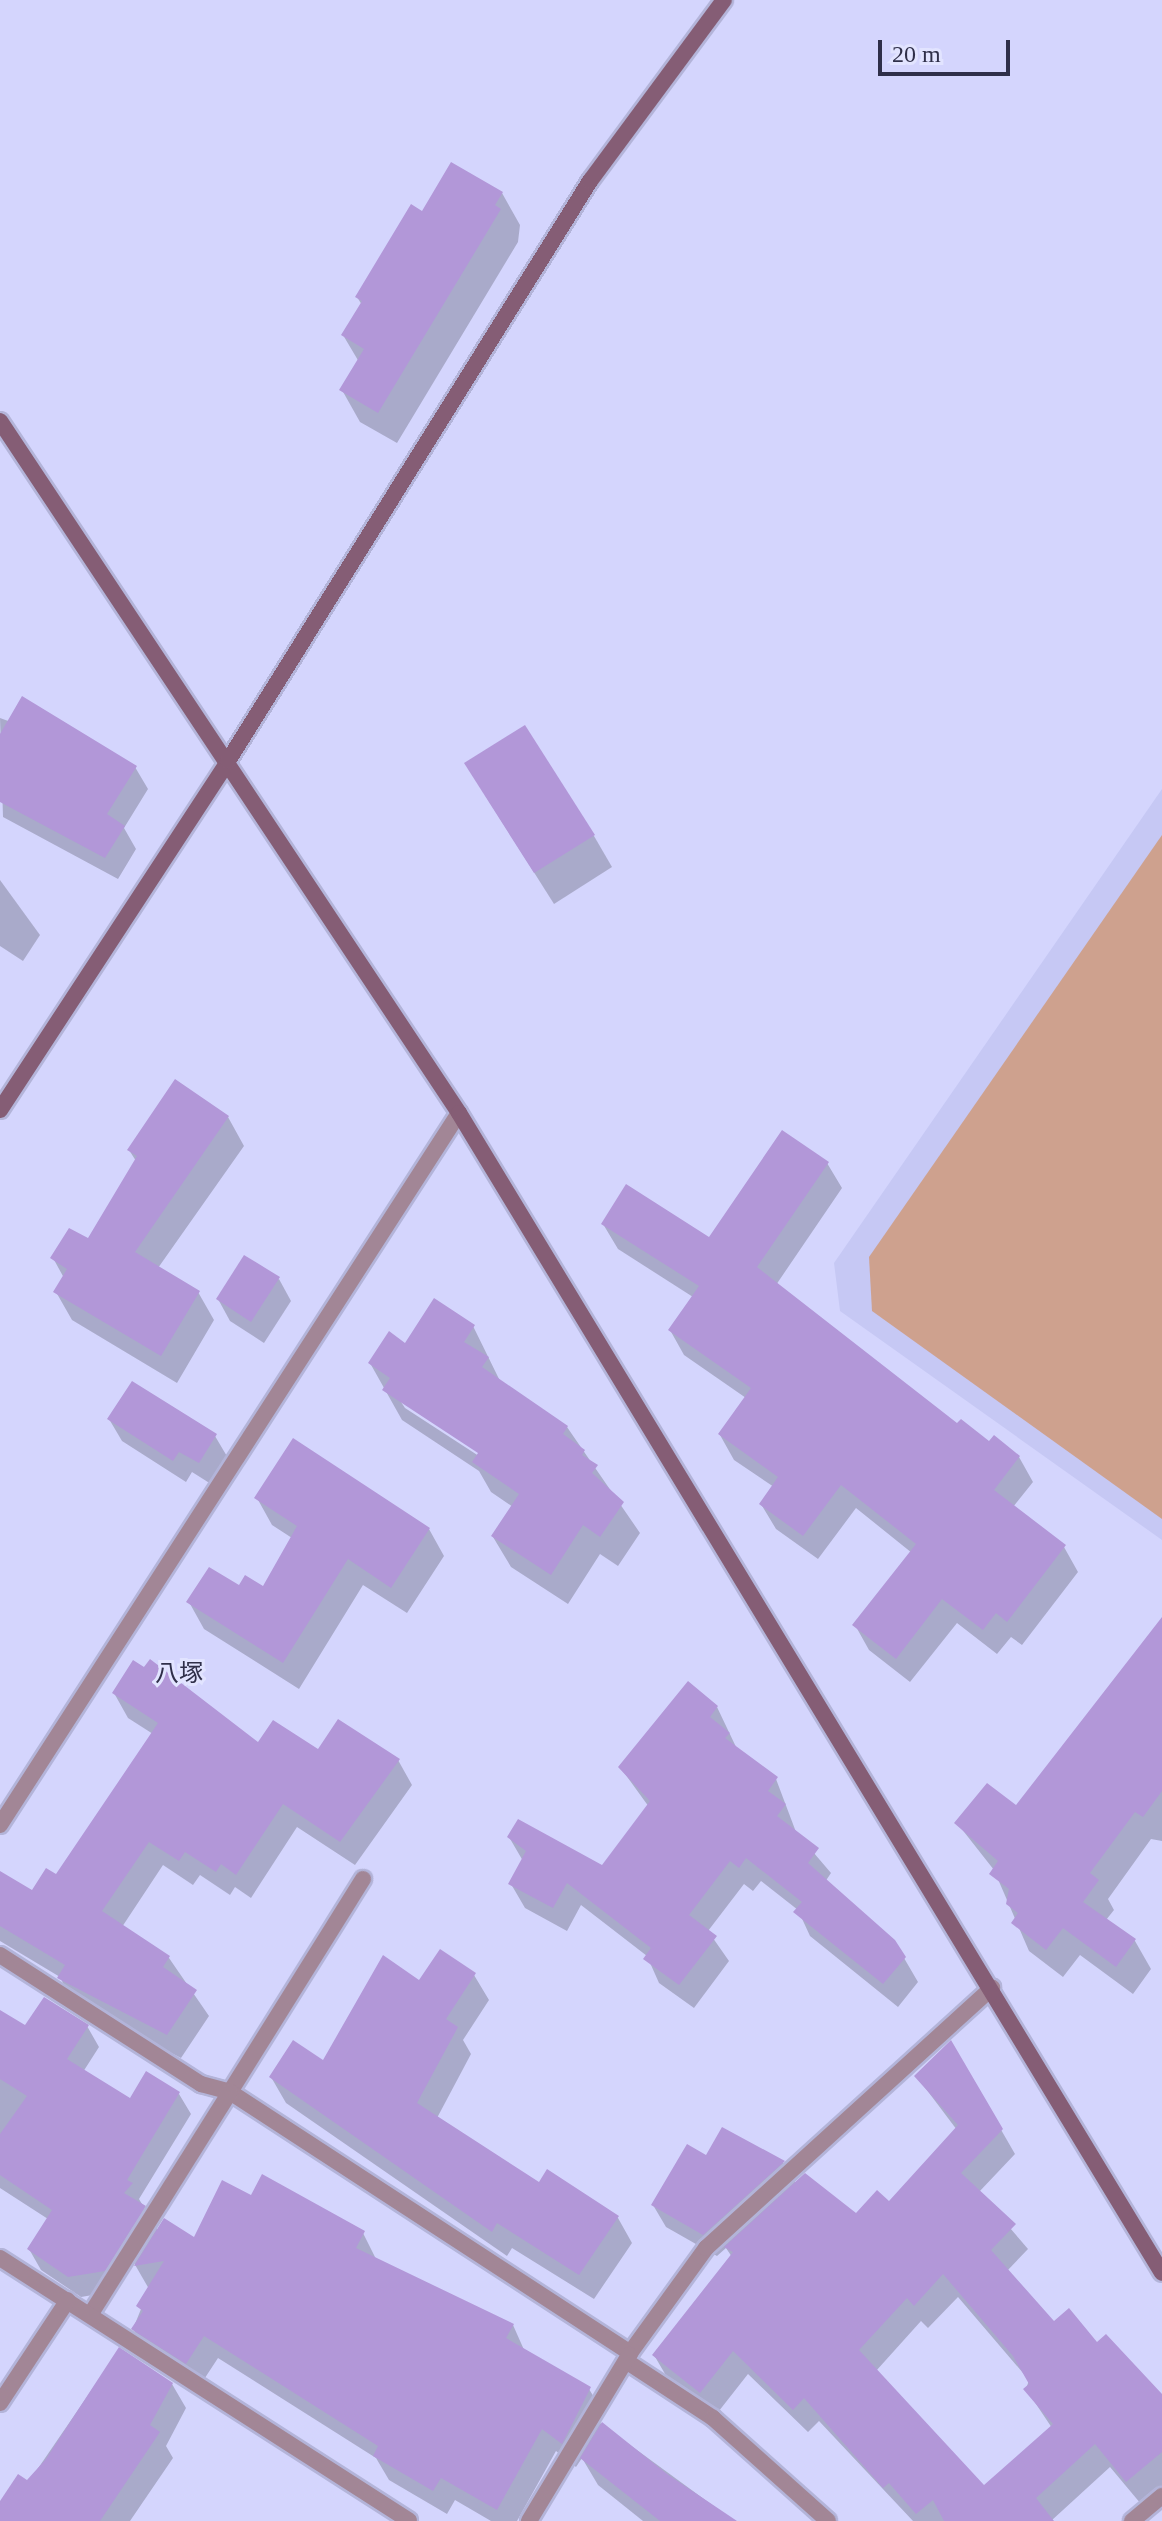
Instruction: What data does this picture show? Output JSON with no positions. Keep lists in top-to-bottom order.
{
  "districts": ["八塚"],
  "scale_bar": "20 m"
}
